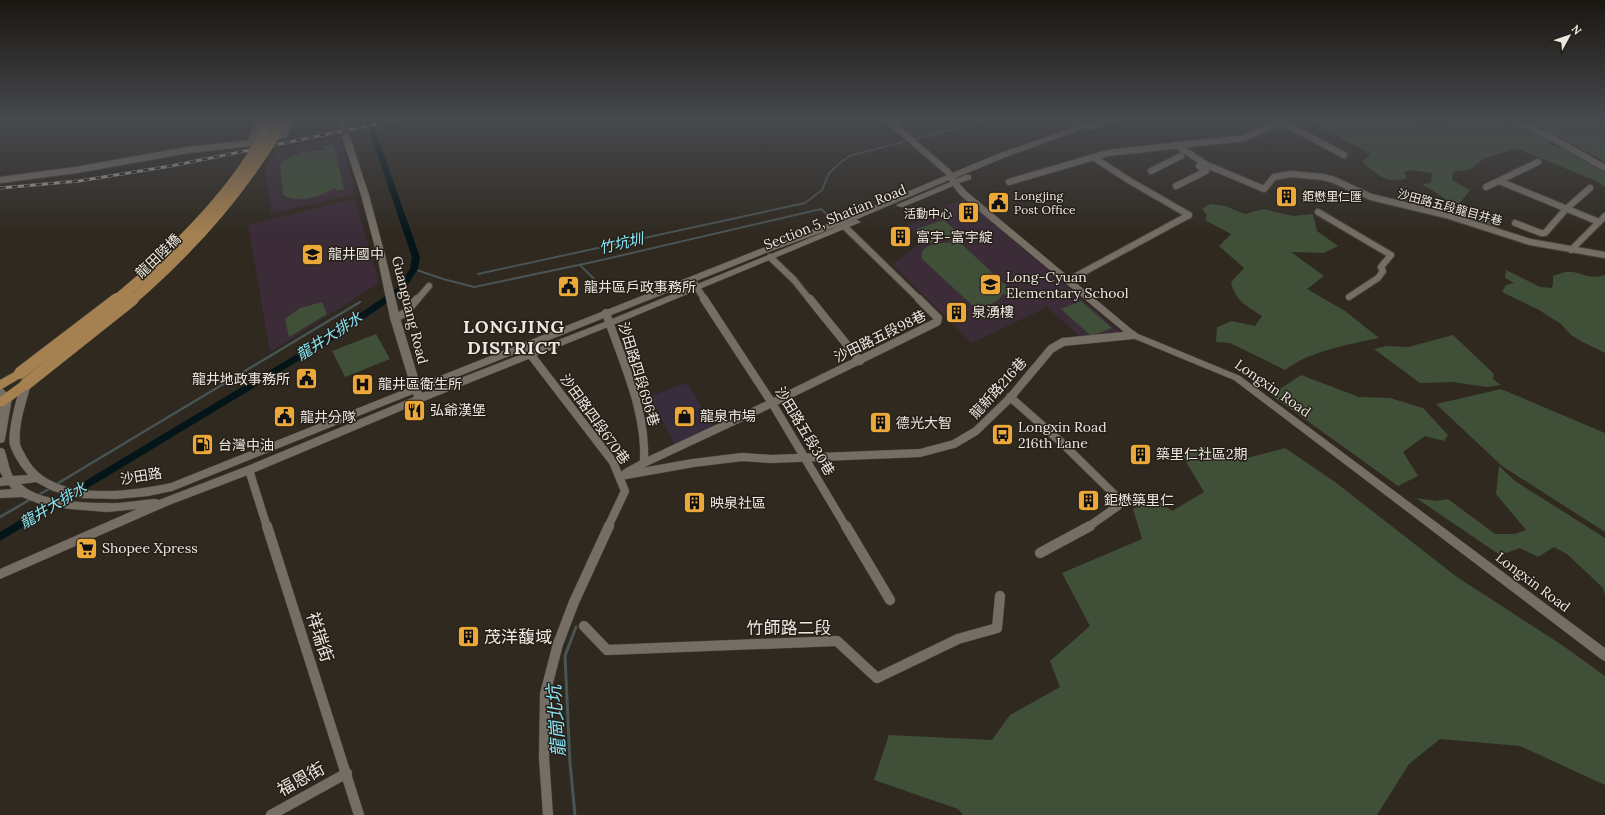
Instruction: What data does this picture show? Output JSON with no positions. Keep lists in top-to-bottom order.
{
  "streets": {
    "main road": ["龍田陸橋"],
    "street": [
      "沙田路五段龍目井巷",
      "Section 5, Shatian Road",
      "Guanguang Road",
      "沙田路五段98巷",
      "沙田路四段696巷",
      "龍新路216巷",
      "Longxin Road",
      "沙田路四段670巷",
      "沙田路五段30巷",
      "沙田路",
      "竹師路二段",
      "祥瑞街",
      "福恩街"
    ]
  },
  "crossings": [
    ["Section 5, Shatian Road", "沙田路五段98巷"],
    ["Section 5, Shatian Road", "沙田路四段696巷"],
    ["Section 5, Shatian Road", "Longxin Road"],
    ["Section 5, Shatian Road", "沙田路四段670巷"],
    ["Section 5, Shatian Road", "沙田路五段30巷"],
    ["Guanguang Road", "沙田路"],
    ["沙田路五段98巷", "沙田路四段696巷"],
    ["沙田路五段98巷", "沙田路五段30巷"],
    ["龍新路216巷", "Longxin Road"],
    ["龍新路216巷", "沙田路四段670巷"],
    ["龍新路216巷", "沙田路五段30巷"],
    ["祥瑞街", "福恩街"]
  ],
  "districts": ["LONGJING DISTRICT"],
  "water": ["竹坑圳", "龍井大排水", "龍崗北坑"],
  "places": {
    "building": [
      "鉅懋里仁匯",
      "活動中心",
      "富宇-富宇綻",
      "泉湧樓",
      "德光大智",
      "築里仁社區2期",
      "鉅懋築里仁",
      "映泉社區",
      "茂洋馥域"
    ],
    "public building": [
      "Longjing Post Office",
      "龍井區戶政事務所",
      "龍井地政事務所",
      "龍井分隊"
    ],
    "school or university": ["龍井國中", "Long-Cyuan Elementary School"],
    "hospital": ["龍井區衛生所"],
    "restaurant": ["弘爺漢堡"],
    "shop": ["龍泉市場"],
    "bus stop": ["Longxin Road 216th Lane"],
    "fuel station": ["台灣中油"],
    "supermarket": ["Shopee Xpress"]
  },
  "north": "top right"
}
